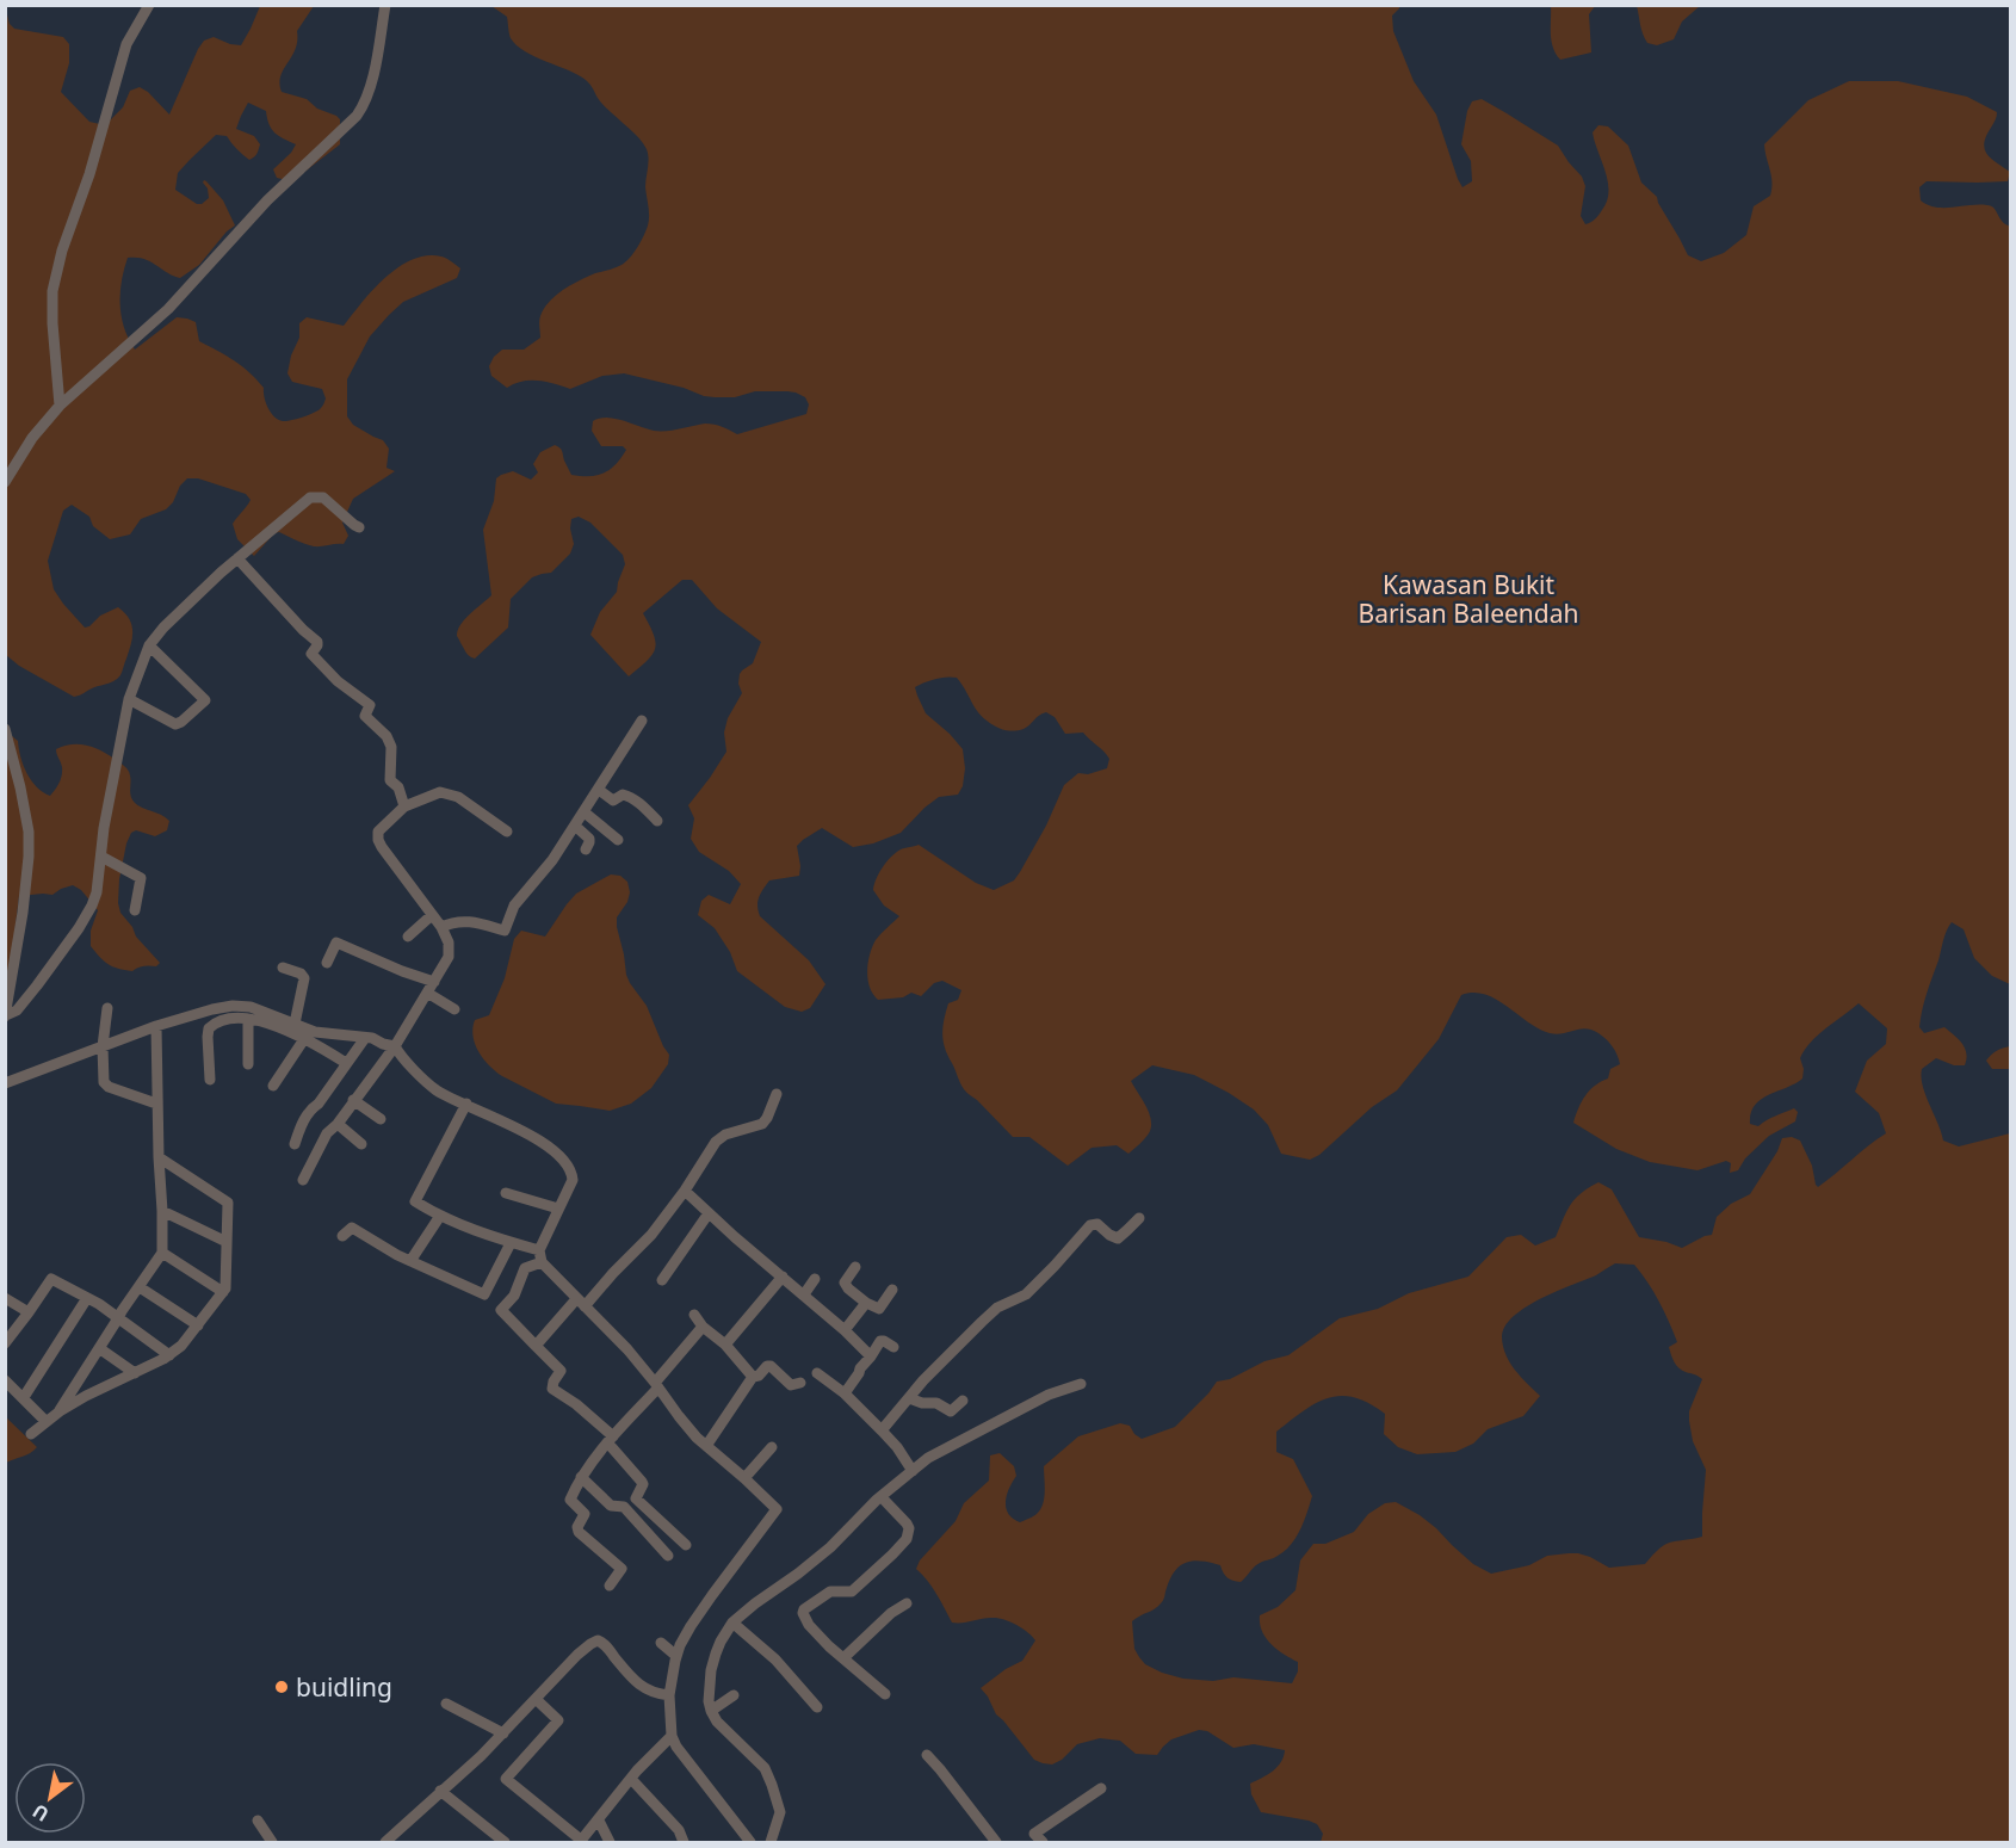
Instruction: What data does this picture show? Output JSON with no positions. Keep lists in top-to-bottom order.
{
  "parks": ["Kawasan Bukit Barisan Baleendah"],
  "places": ["buidling"],
  "north": "bottom left"
}
